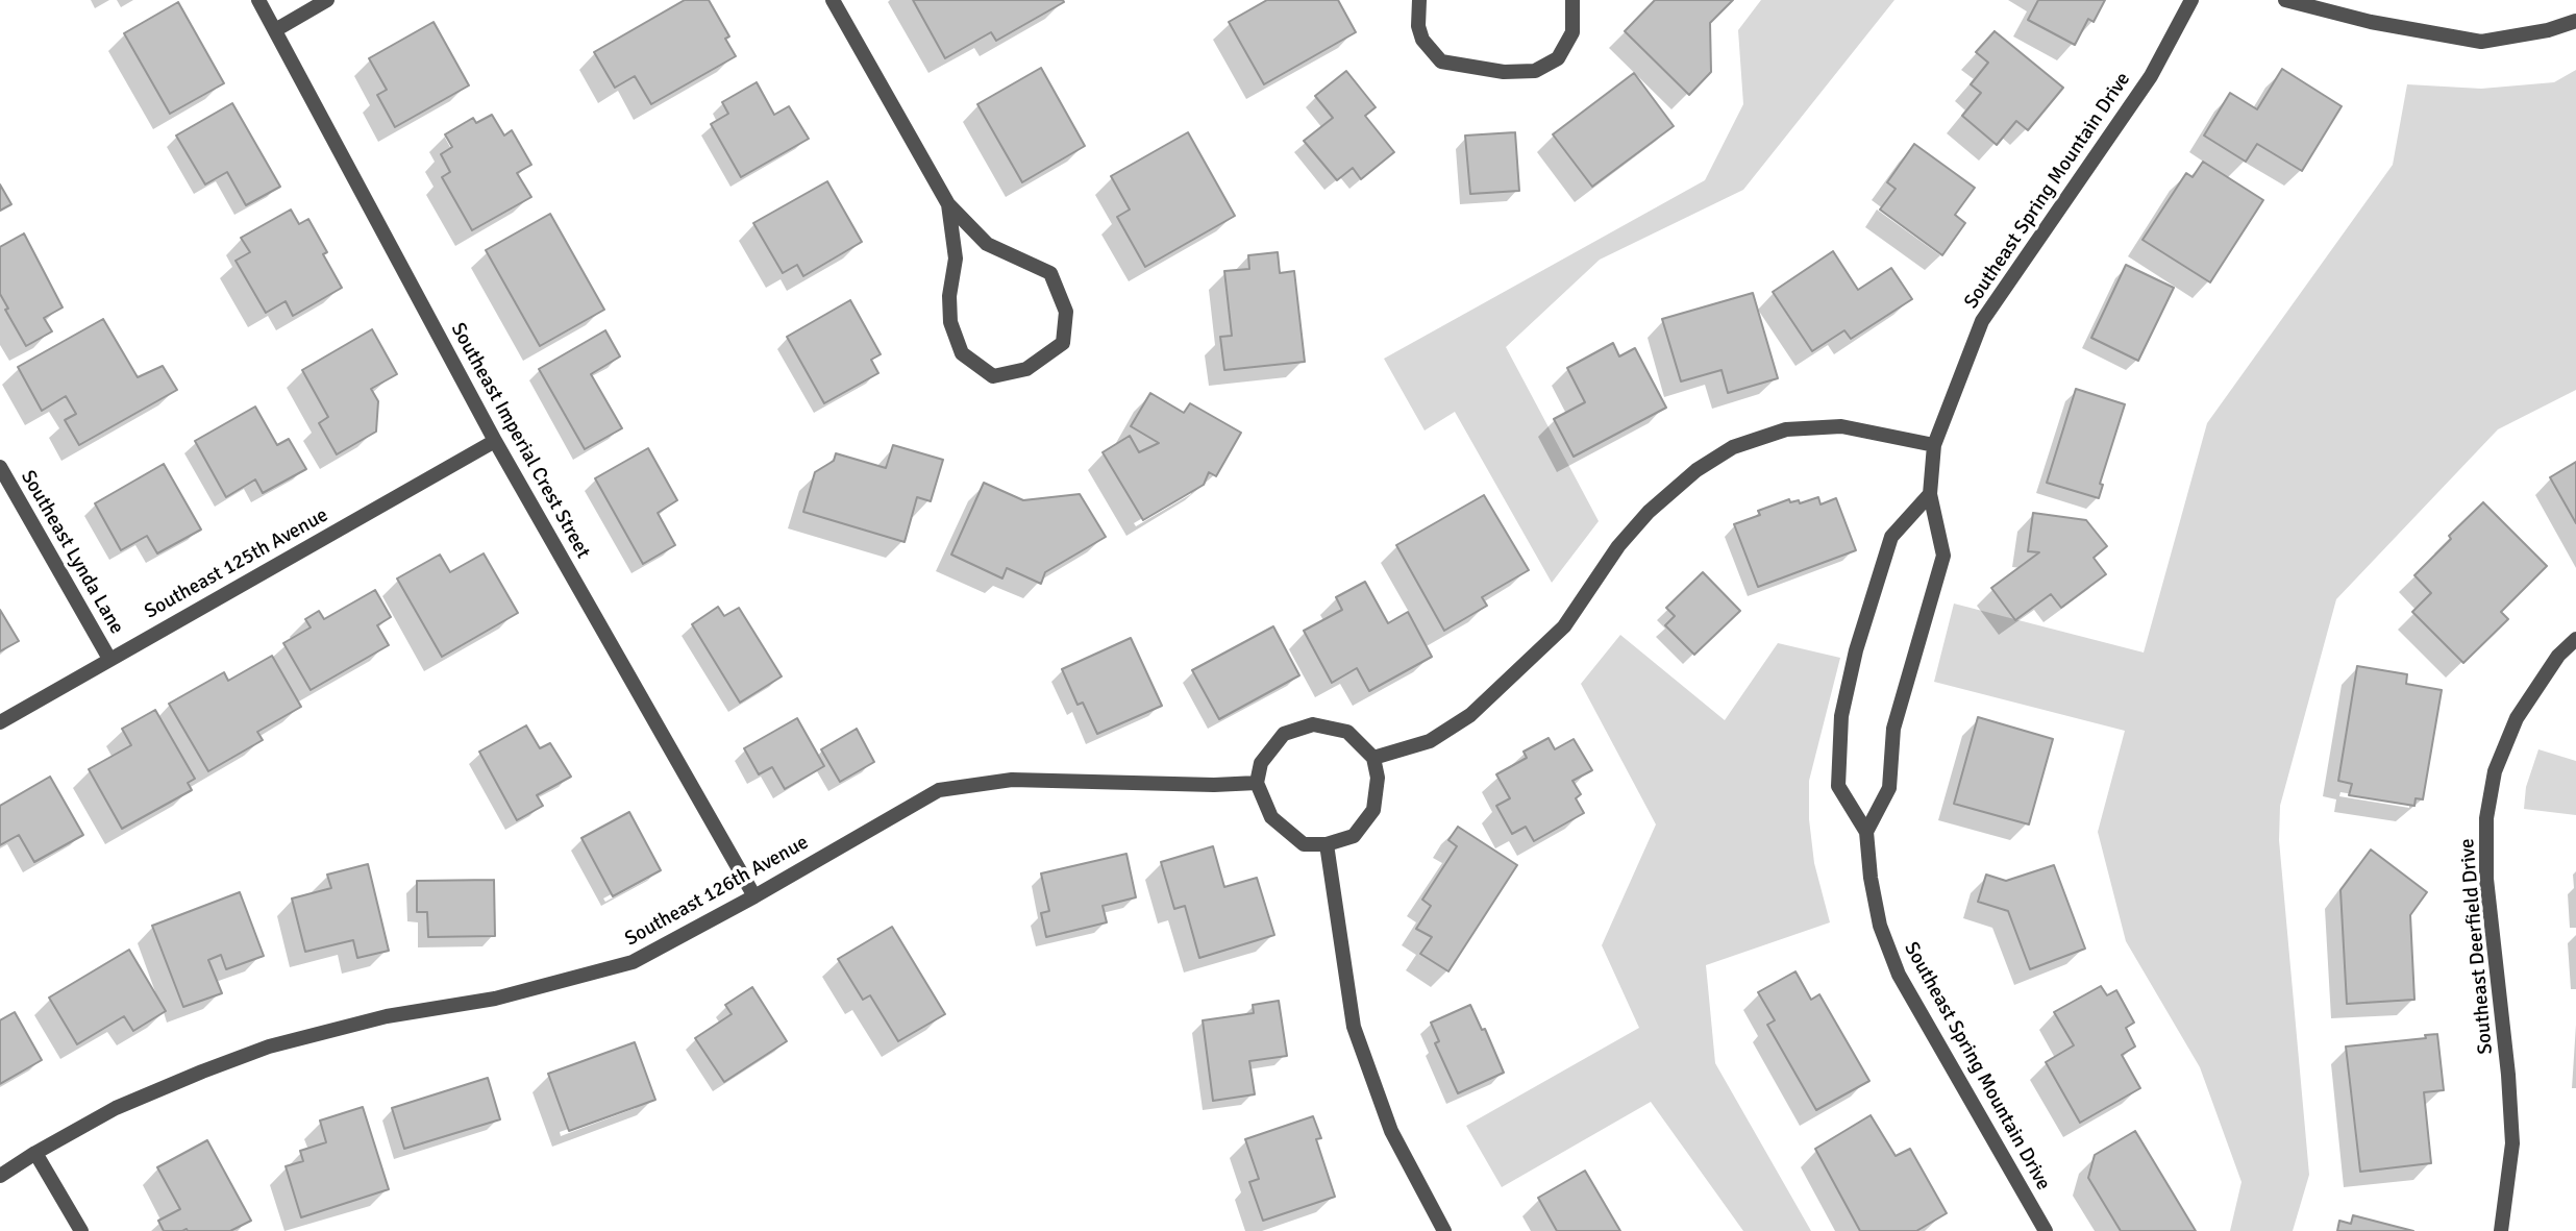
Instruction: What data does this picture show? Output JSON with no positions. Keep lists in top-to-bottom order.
{
  "streets": {
    "street": [
      "Southeast Spring Mountain Drive",
      "Southeast Imperial Crest Street",
      "Southeast Lynda Lane",
      "Southeast 125th Avenue",
      "Southeast 126th Avenue",
      "Southeast Deerfield Drive"
    ]
  },
  "crossings": [
    ["Southeast Imperial Crest Street", "Southeast 125th Avenue"],
    ["Southeast Imperial Crest Street", "Southeast 126th Avenue"],
    ["Southeast Lynda Lane", "Southeast 125th Avenue"]
  ]
}
